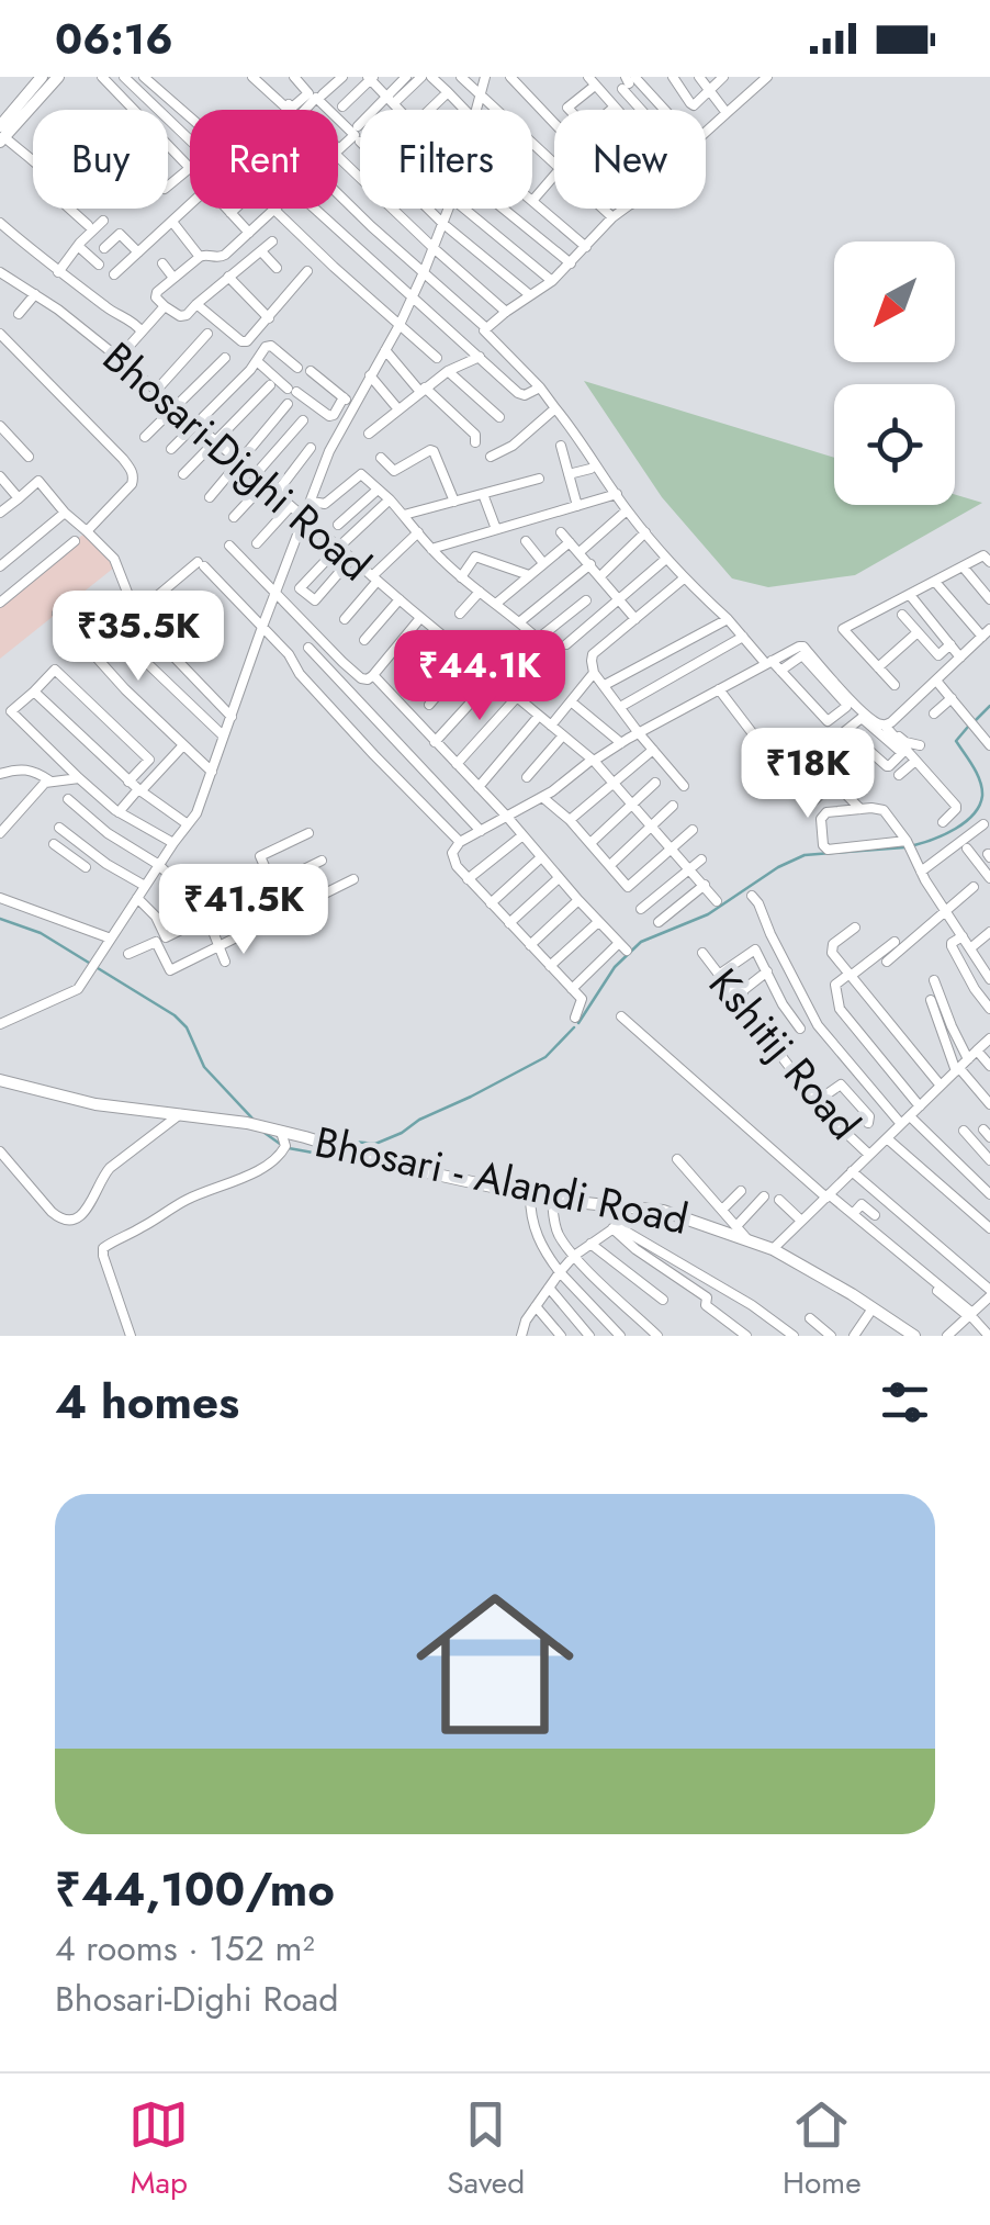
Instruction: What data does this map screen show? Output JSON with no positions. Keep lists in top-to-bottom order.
{
  "streets": {
    "main road": ["Bhosari - Alandi Road"],
    "street": ["Bhosari-Dighi Road", "Kshitij Road"]
  },
  "north": "bottom left",
  "page": {
    "status": "06:16",
    "chip": [
      "Buy",
      "Rent",
      "Filters",
      "New"
    ],
    "price": [
      "₹35.5K",
      "₹44.1K",
      "₹18K",
      "₹41.5K"
    ],
    "heading": "4 homes",
    "list": [
      {
        "name": "₹44,100/mo",
        "note": "4 rooms · 152 m² · Bhosari-Dighi Road"
      }
    ],
    "tabs": ["Map", "Saved", "Home"]
  }
}
